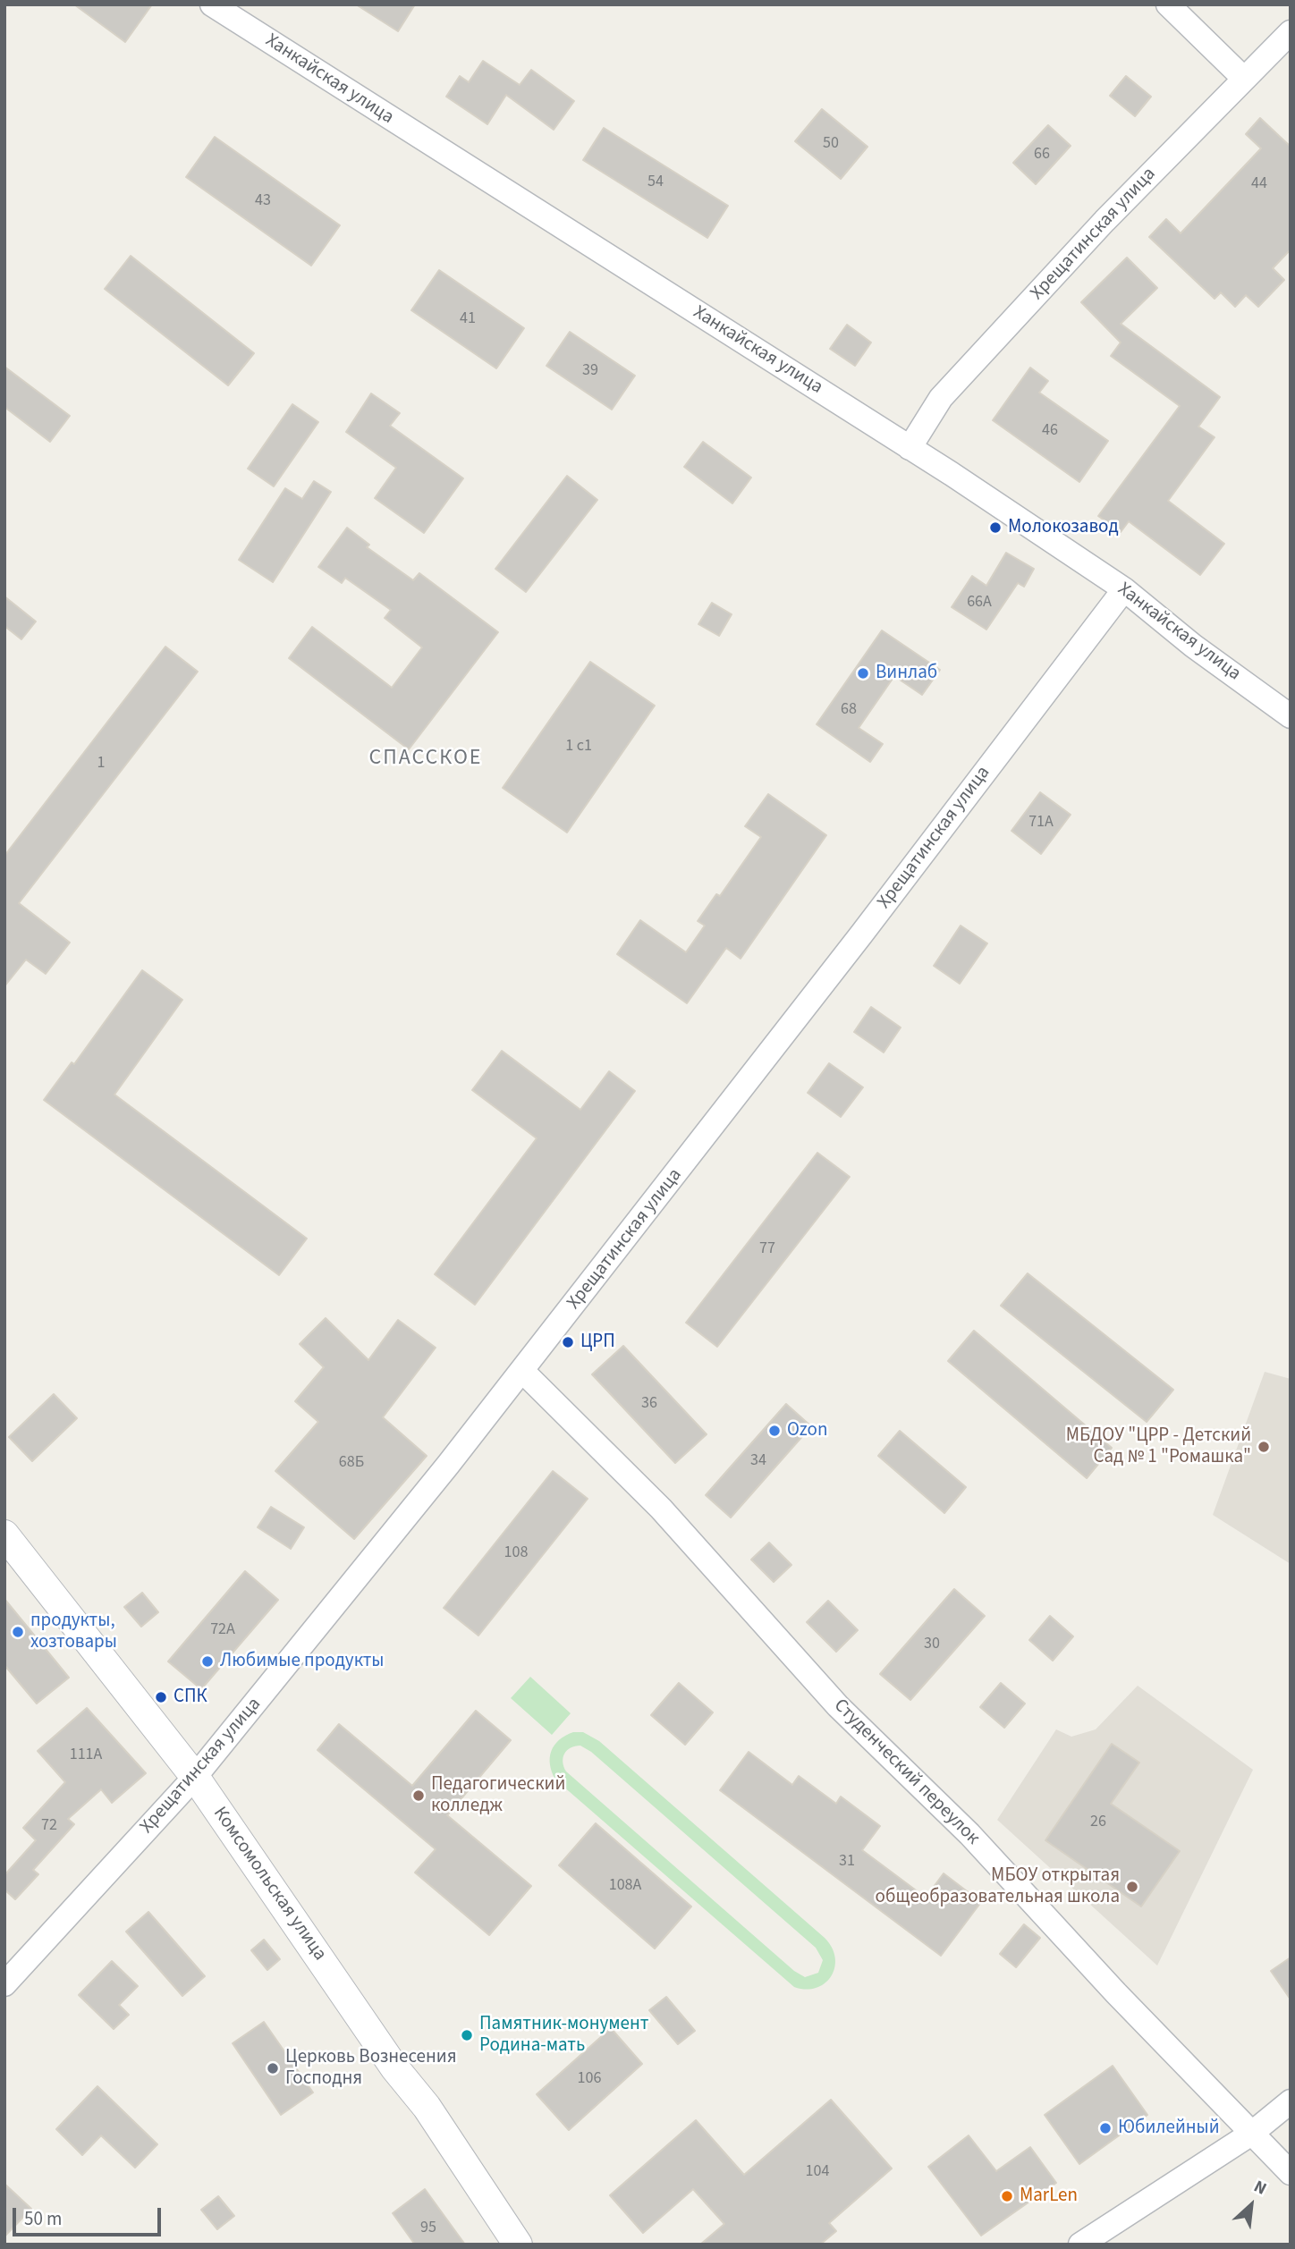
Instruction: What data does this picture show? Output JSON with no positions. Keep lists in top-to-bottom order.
{
  "streets": {
    "street": [
      "Ханкайская улица",
      "Хрещатинская улица",
      "Студенческий переулок",
      "Комсомольская улица"
    ]
  },
  "crossings": [
    ["Ханкайская улица", "Хрещатинская улица"],
    ["Хрещатинская улица", "Студенческий переулок"],
    ["Хрещатинская улица", "Комсомольская улица"]
  ],
  "districts": ["СПАССКОЕ"],
  "places": [
    "Молокозавод",
    "Винлаб",
    "ЦРП",
    "Ozon",
    "МБДОУ \"ЦРР - Детский Сад № 1 \"Ромашка\"",
    "продукты, хозтовары",
    "Любимые продукты",
    "СПК",
    "Педагогический колледж",
    "МБОУ открытая общеобразовательная школа",
    "Памятник-монумент Родина-мать",
    "Церковь Вознесения Господня",
    "Юбилейный",
    "MarLen"
  ],
  "house_numbers": [
    "50",
    "66",
    "54",
    "44",
    "43",
    "41",
    "39",
    "46",
    "66А",
    "68",
    "1 с1",
    "1",
    "71А",
    "77",
    "36",
    "34",
    "68Б",
    "108",
    "72А",
    "30",
    "111А",
    "26",
    "72",
    "31",
    "108А",
    "106",
    "104",
    "95"
  ],
  "scale_bar": "50 m",
  "north": "top right"
}
